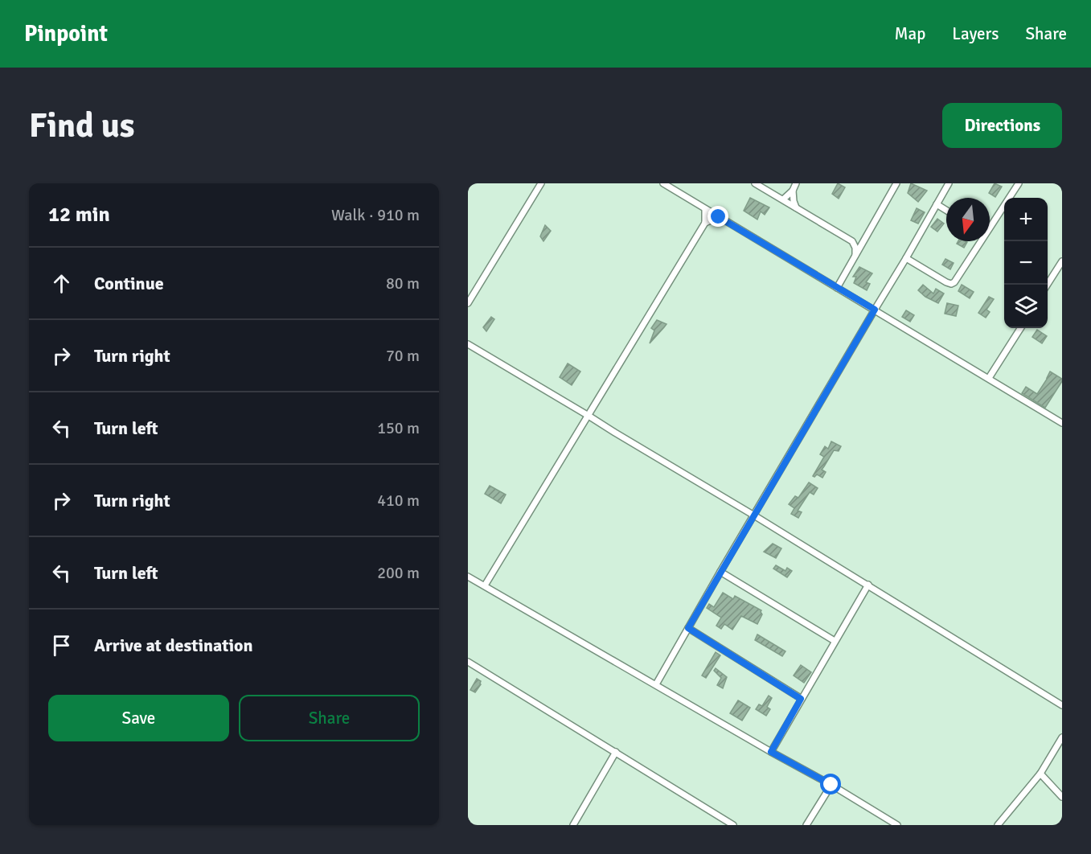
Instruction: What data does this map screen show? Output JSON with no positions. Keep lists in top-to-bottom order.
{
  "north": "bottom",
  "page": {
    "header": "Pinpoint",
    "nav": ["Map", "Layers", "Share"],
    "buttons": [
      "Directions",
      ["Save", "Share"]
    ],
    "title": "Find us",
    "heading": ["12 min", "Walk · 910 m"],
    "map_buttons": ["+", "−"],
    "list": [
      ["Continue", "80 m"],
      ["Turn right", "70 m"],
      ["Turn left", "150 m"],
      ["Turn right", "410 m"],
      ["Turn left", "200 m"],
      "Arrive at destination"
    ]
  }
}
